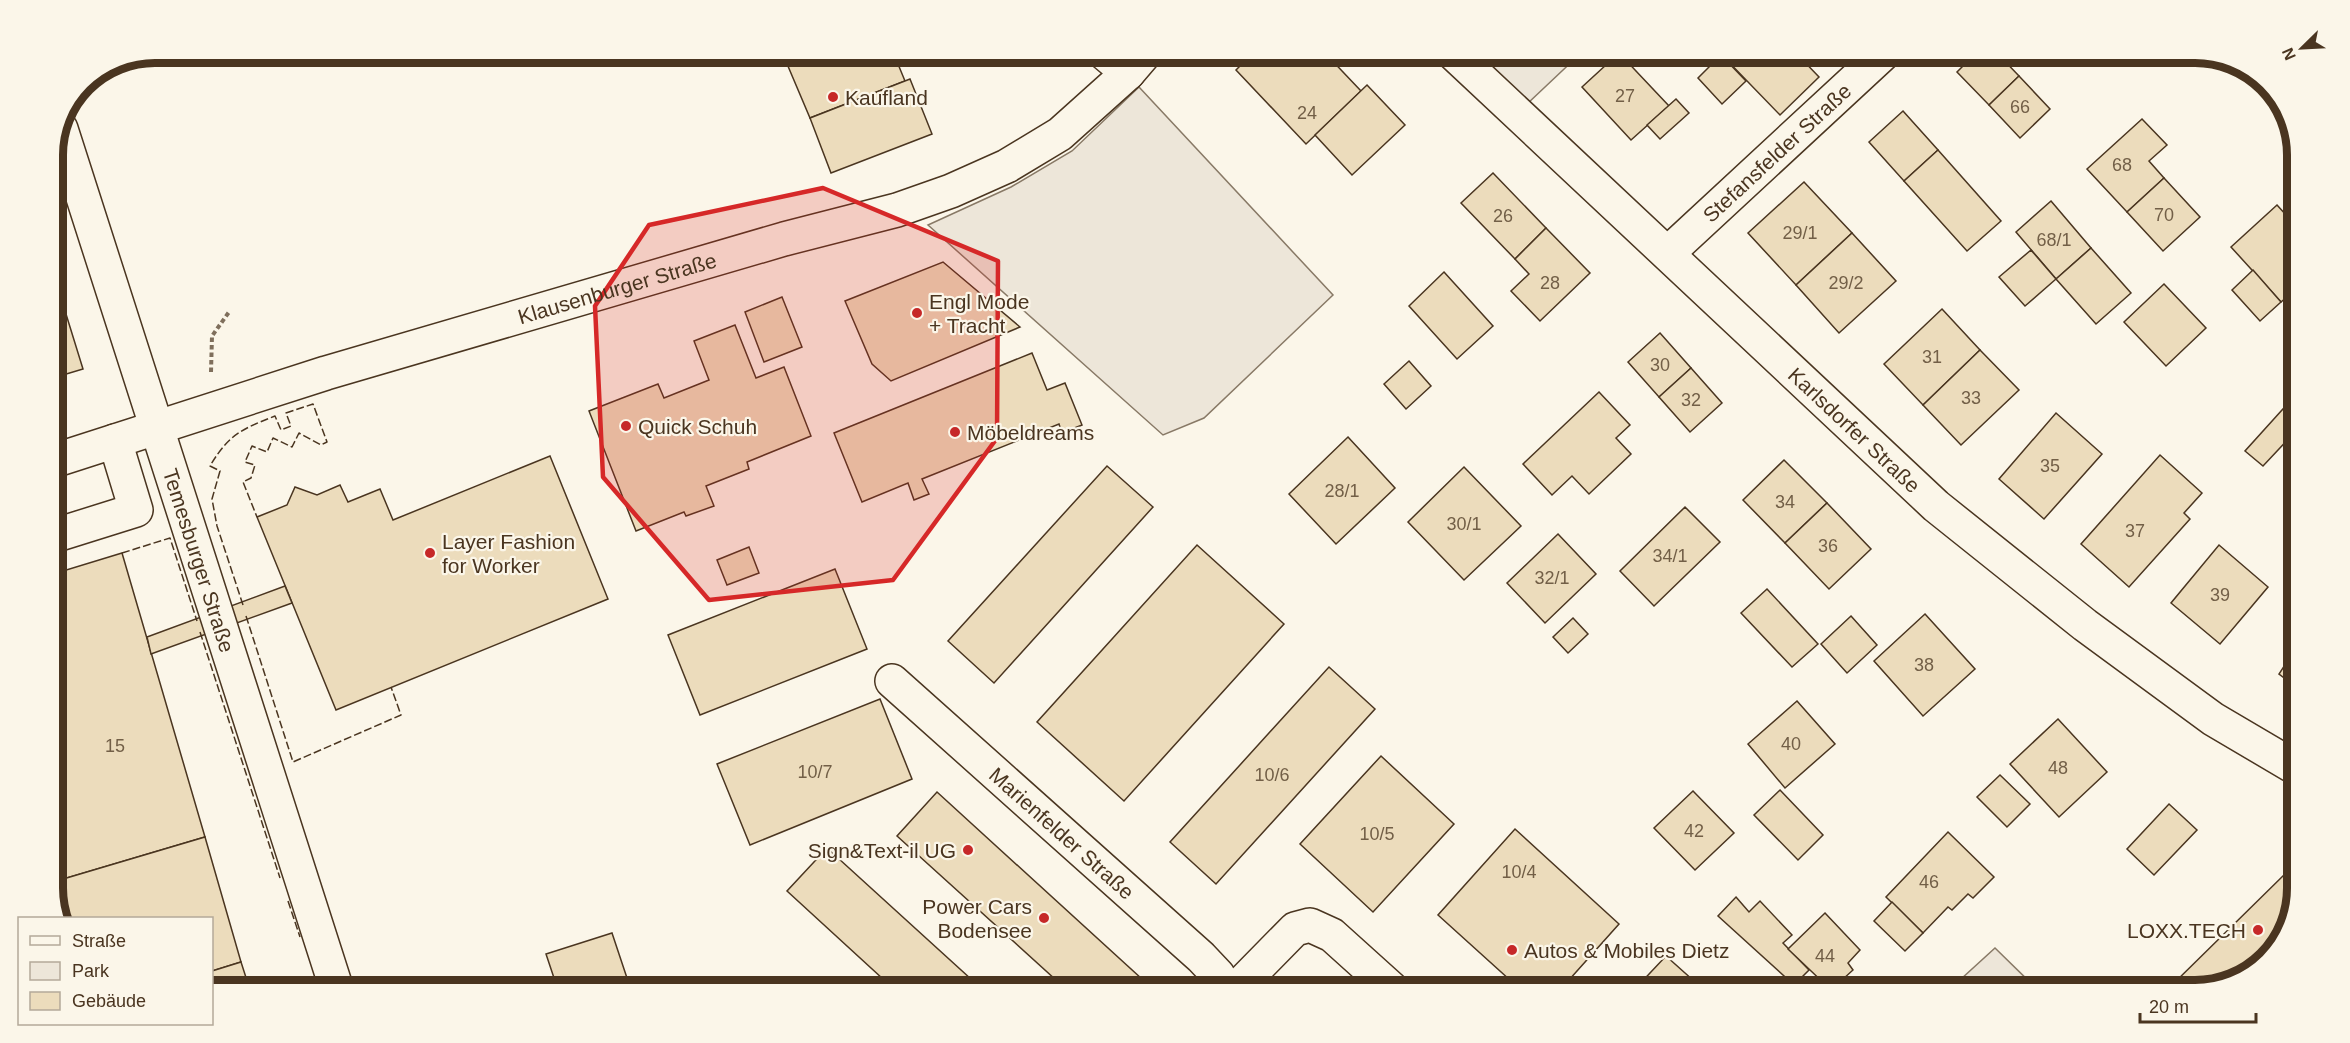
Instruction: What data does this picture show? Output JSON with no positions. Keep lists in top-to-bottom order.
{
  "streets": {
    "street": [
      "Stefansfelder Straße",
      "Klausenburger Straße",
      "Karlsdorfer Straße",
      "Temesburger Straße",
      "Marienfelder Straße"
    ]
  },
  "crossings": [
    ["Stefansfelder Straße", "Karlsdorfer Straße"],
    ["Klausenburger Straße", "Temesburger Straße"]
  ],
  "places": [
    "Kaufland",
    "Engl Mode + Tracht",
    "Quick Schuh",
    "Möbeldreams",
    "Layer Fashion for Worker",
    "Sign&Text-il UG",
    "Power Cars Bodensee",
    "LOXX.TECH",
    "Autos & Mobiles Dietz"
  ],
  "house_numbers": [
    "27",
    "66",
    "24",
    "68",
    "70",
    "26",
    "29/1",
    "68/1",
    "28",
    "29/2",
    "31",
    "30",
    "33",
    "32",
    "35",
    "28/1",
    "34",
    "30/1",
    "37",
    "36",
    "34/1",
    "32/1",
    "39",
    "38",
    "40",
    "15",
    "48",
    "10/7",
    "10/6",
    "42",
    "10/5",
    "10/4",
    "46",
    "44"
  ],
  "legend": ["Straße", "Park", "Gebäude"],
  "scale_bar": "20 m",
  "north": "bottom left"
}
